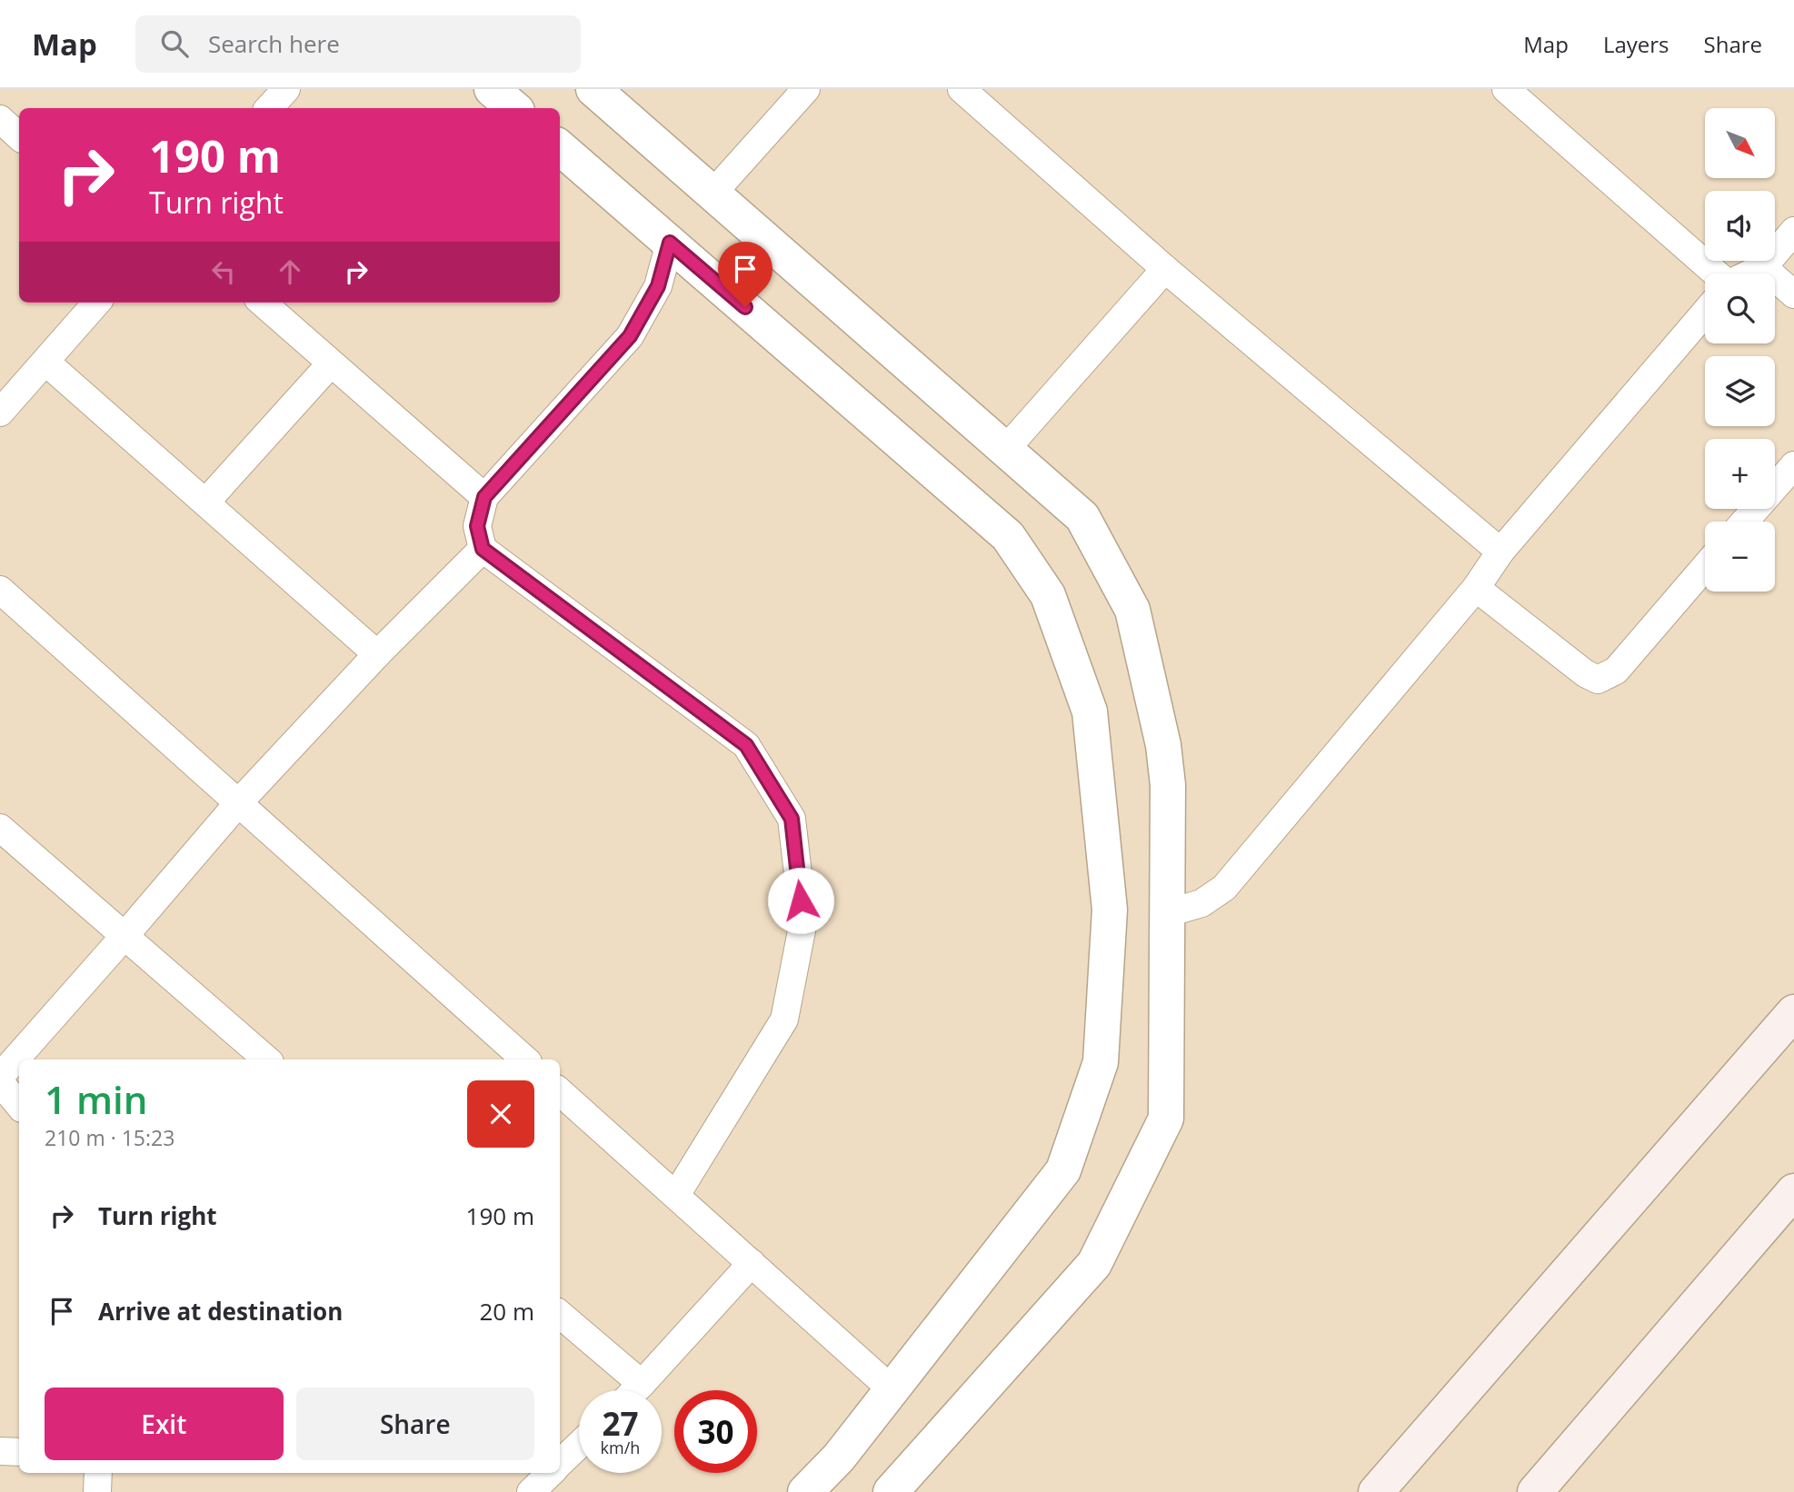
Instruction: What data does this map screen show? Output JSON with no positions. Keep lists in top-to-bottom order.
{
  "north": "bottom right",
  "page": {
    "header": "Map",
    "search": "Search here",
    "nav": ["Map", "Layers", "Share"],
    "map_buttons": ["+", "−"],
    "turn": ["190 m", "Turn right"],
    "heading": ["1 min", "210 m · 15:23"],
    "list": [
      {
        "name": "Turn right",
        "value": "190 m"
      },
      {
        "name": "Arrive at destination",
        "value": "20 m"
      }
    ],
    "buttons": ["Exit", "Share"],
    "speed": "27 km/h",
    "limit": "30"
  }
}
